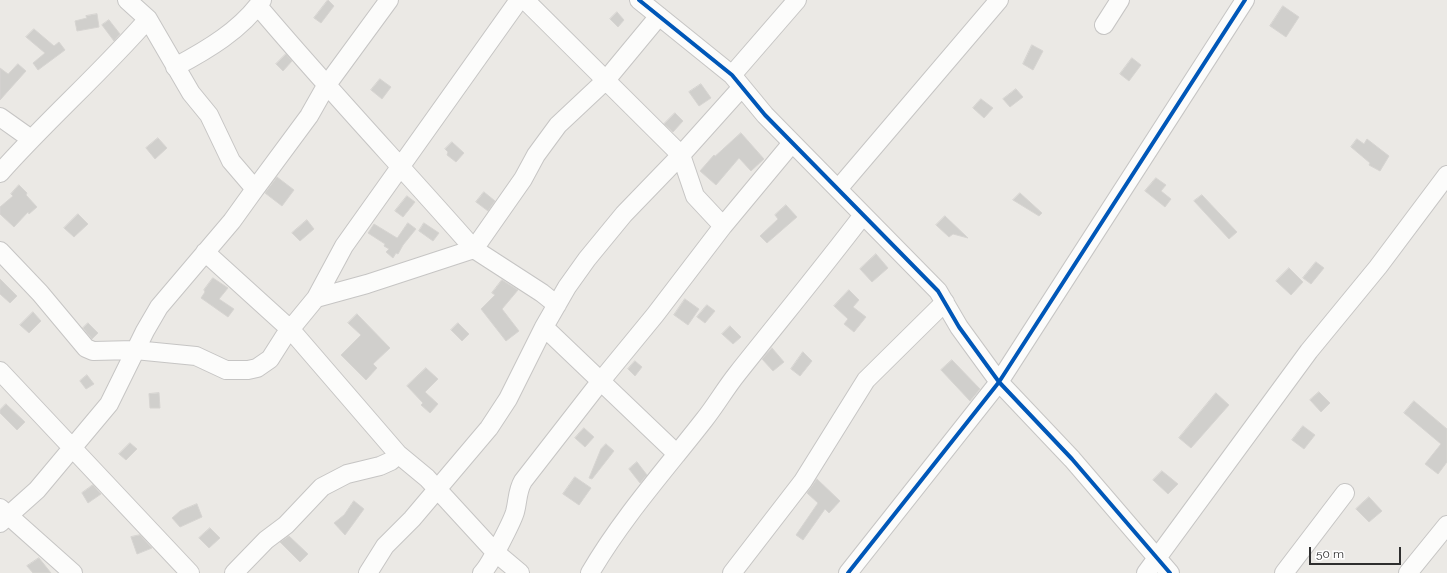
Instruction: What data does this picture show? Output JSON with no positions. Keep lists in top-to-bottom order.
{
  "scale_bar": "50 m"
}
